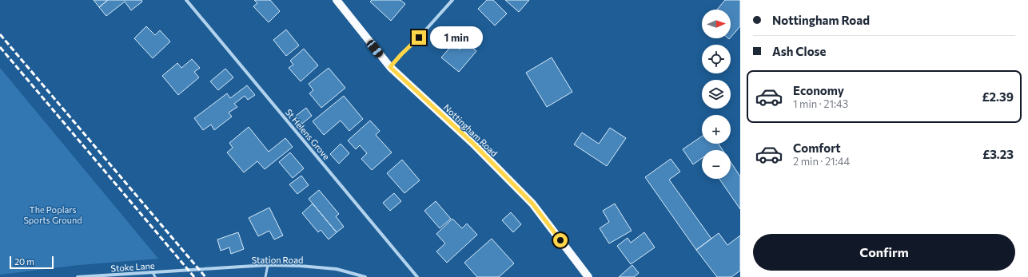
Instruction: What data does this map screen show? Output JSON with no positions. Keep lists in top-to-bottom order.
{
  "streets": {
    "main road": ["Nottingham Road"],
    "street": ["St Helens Grove", "Station Road", "Stoke Lane"]
  },
  "crossings": [
    ["Station Road", "Stoke Lane"]
  ],
  "parks": ["The Poplars Sports Ground"],
  "scale_bar": "20 m",
  "north": "right",
  "page": {
    "banner": ["Nottingham Road", "Ash Close"],
    "map_buttons": ["+", "−"],
    "bubble": "1 min",
    "list": [
      {
        "name": "Economy",
        "note": "1 min · 21:43",
        "value": "£2.39"
      },
      {
        "name": "Comfort",
        "note": "2 min · 21:44",
        "value": "£3.23"
      }
    ],
    "buttons": "Confirm",
    "scale": "20 m"
  }
}
